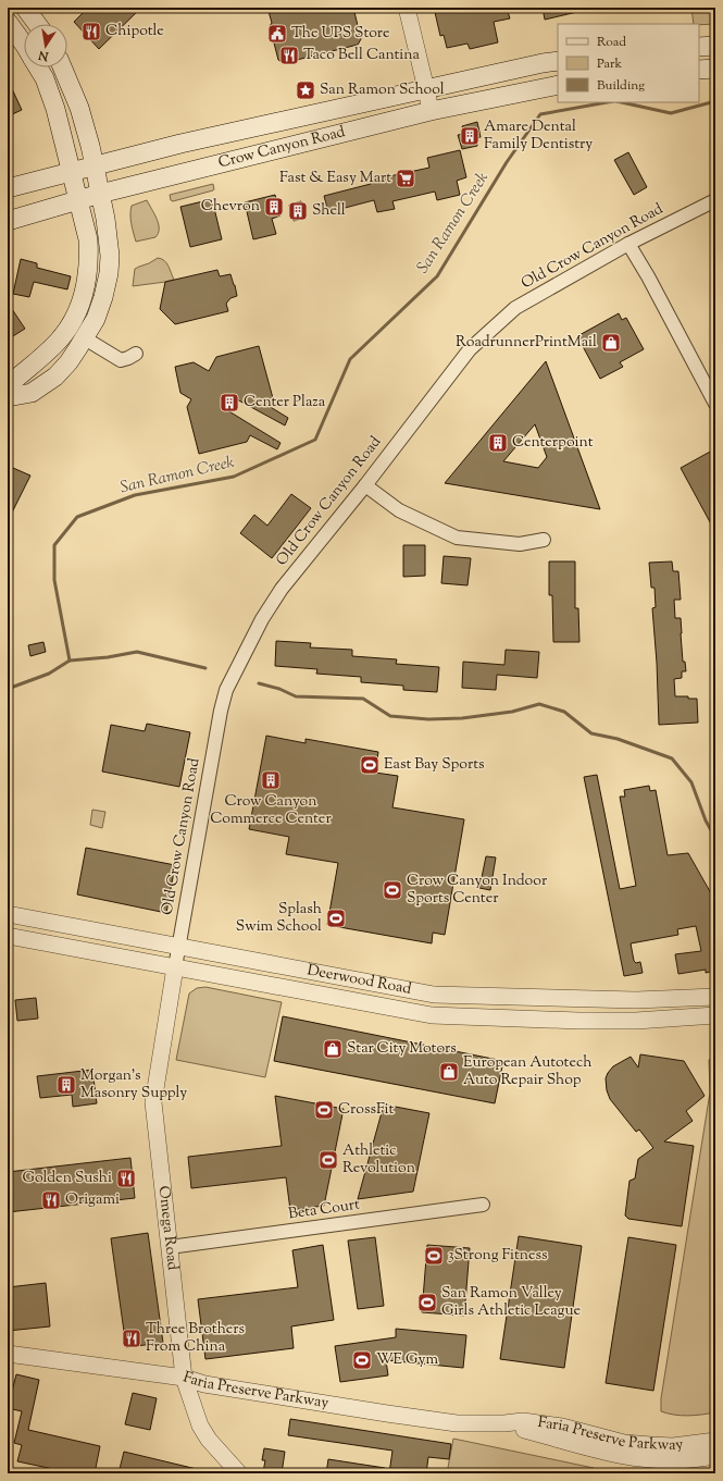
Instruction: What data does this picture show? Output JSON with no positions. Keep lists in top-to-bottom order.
{
  "streets": {
    "main road": ["Crow Canyon Road"],
    "street": [
      "Old Crow Canyon Road",
      "Deerwood Road",
      "Beta Court",
      "Omega Road",
      "Faria Preserve Parkway"
    ]
  },
  "crossings": [
    ["Old Crow Canyon Road", "Deerwood Road"],
    ["Old Crow Canyon Road", "Omega Road"],
    ["Deerwood Road", "Omega Road"],
    ["Beta Court", "Omega Road"],
    ["Omega Road", "Faria Preserve Parkway"]
  ],
  "water": ["San Ramon Creek"],
  "places": {
    "restaurant": [
      "Chipotle",
      "Taco Bell Cantina",
      "Golden Sushi",
      "Origami",
      "Three Brothers From China"
    ],
    "public building": ["The UPS Store"],
    "place": ["San Ramon School"],
    "building": [
      "Amare Dental Family Dentistry",
      "Chevron",
      "Shell",
      "Center Plaza",
      "Centerpoint",
      "Crow Canyon Commerce Center",
      "Morgan's Masonry Supply"
    ],
    "supermarket": ["Fast & Easy Mart"],
    "shop": ["RoadrunnerPrintMail", "Star City Motors", "European Autotech Auto Repair Shop"],
    "sports": [
      "East Bay Sports",
      "Crow Canyon Indoor Sports Center",
      "Splash Swim School",
      "CrossFit",
      "Athletic Revolution",
      "3Strong Fitness",
      "San Ramon Valley Girls Athletic League",
      "WE Gym"
    ]
  },
  "legend": ["Road", "Park", "Building"],
  "north": "bottom"
}
